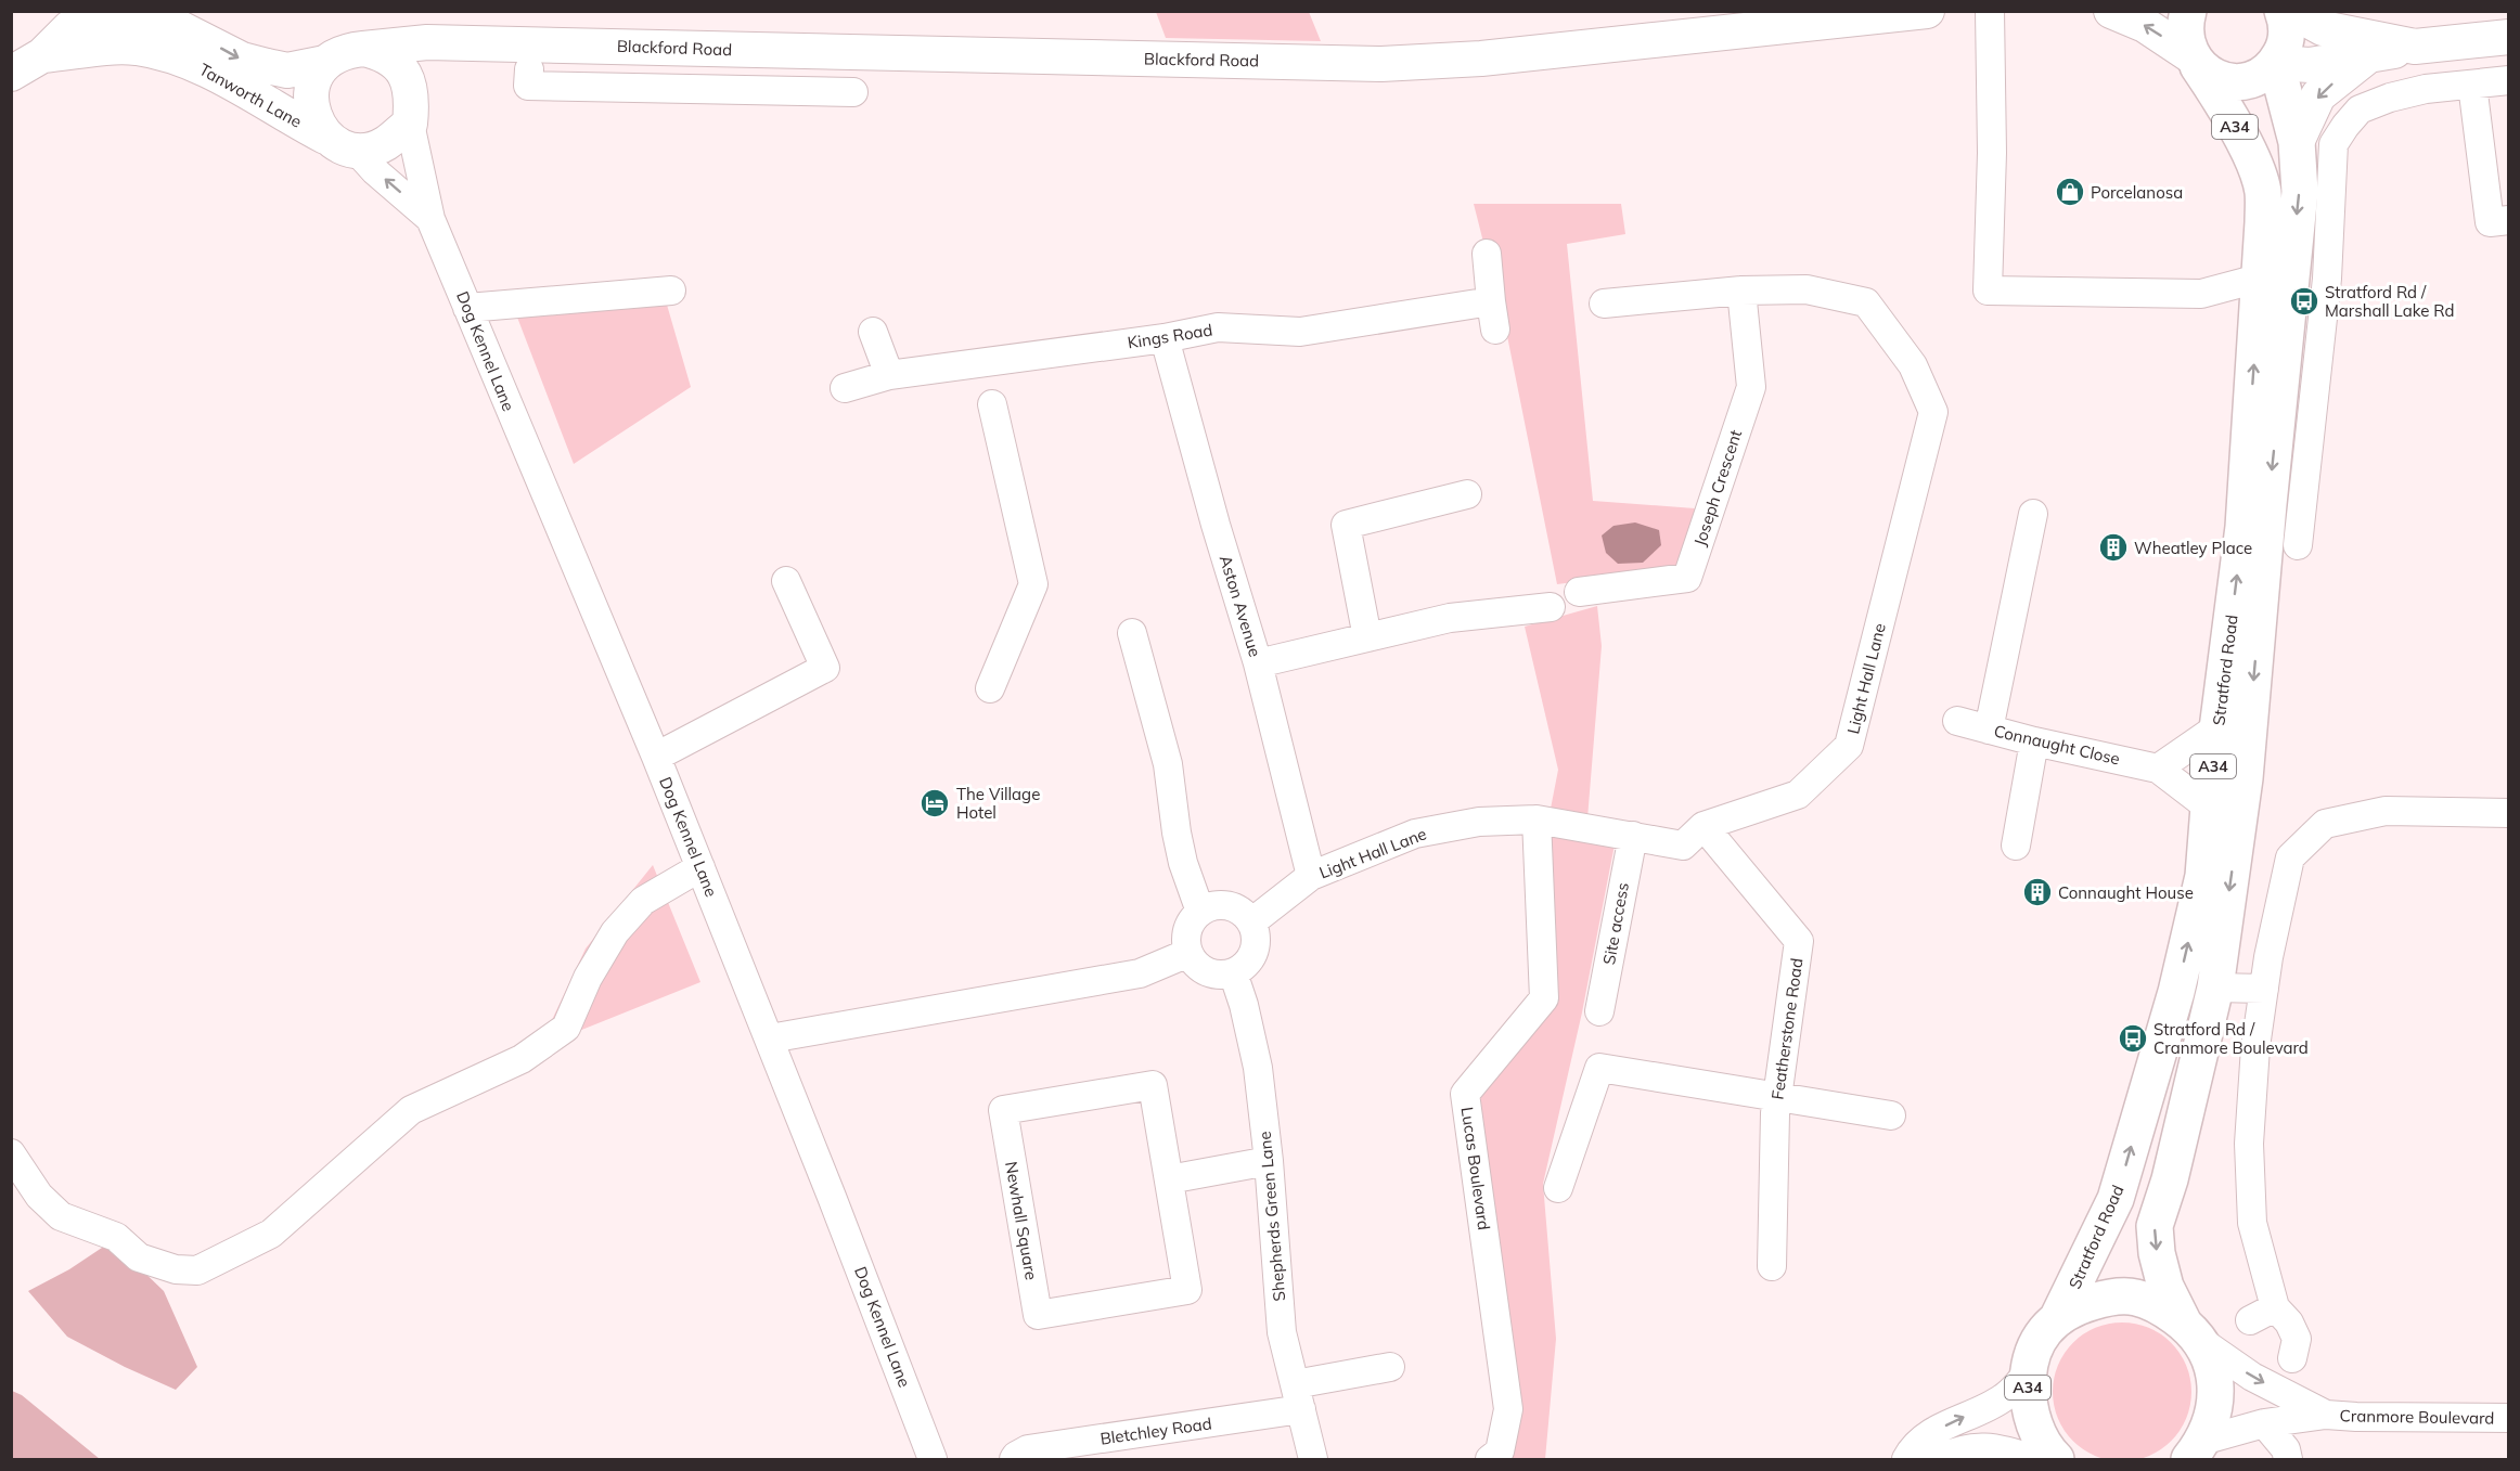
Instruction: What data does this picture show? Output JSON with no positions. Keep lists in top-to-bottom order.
{
  "streets": {
    "highway": ["A34", "Stratford Road"],
    "main road": ["Blackford Road", "Tanworth Lane"],
    "street": [
      "Kings Road",
      "Dog Kennel Lane",
      "Joseph Crescent",
      "Aston Avenue",
      "Light Hall Lane",
      "Connaught Close",
      "Site access",
      "Featherstone Road",
      "Lucas Boulevard",
      "Shepherds Green Lane",
      "Newhall Square",
      "Cranmore Boulevard",
      "Bletchley Road"
    ]
  },
  "crossings": [
    ["Blackford Road", "Tanworth Lane"],
    ["Blackford Road", "Dog Kennel Lane"],
    ["Tanworth Lane", "Dog Kennel Lane"],
    ["A34", "Stratford Road"],
    ["A34", "Cranmore Boulevard"],
    ["Kings Road", "Aston Avenue"],
    ["Joseph Crescent", "Light Hall Lane"],
    ["Aston Avenue", "Light Hall Lane"],
    ["Stratford Road", "Connaught Close"],
    ["Stratford Road", "Cranmore Boulevard"],
    ["Light Hall Lane", "Site access"],
    ["Light Hall Lane", "Featherstone Road"],
    ["Light Hall Lane", "Lucas Boulevard"],
    ["Light Hall Lane", "Shepherds Green Lane"],
    ["Shepherds Green Lane", "Bletchley Road"]
  ],
  "places": {
    "shop": ["Porcelanosa"],
    "bus stop": ["Stratford Rd / Marshall Lake Rd", "Stratford Rd / Cranmore Boulevard"],
    "building": ["Wheatley Place", "Connaught House"],
    "hotel": ["The Village Hotel"]
  }
}
